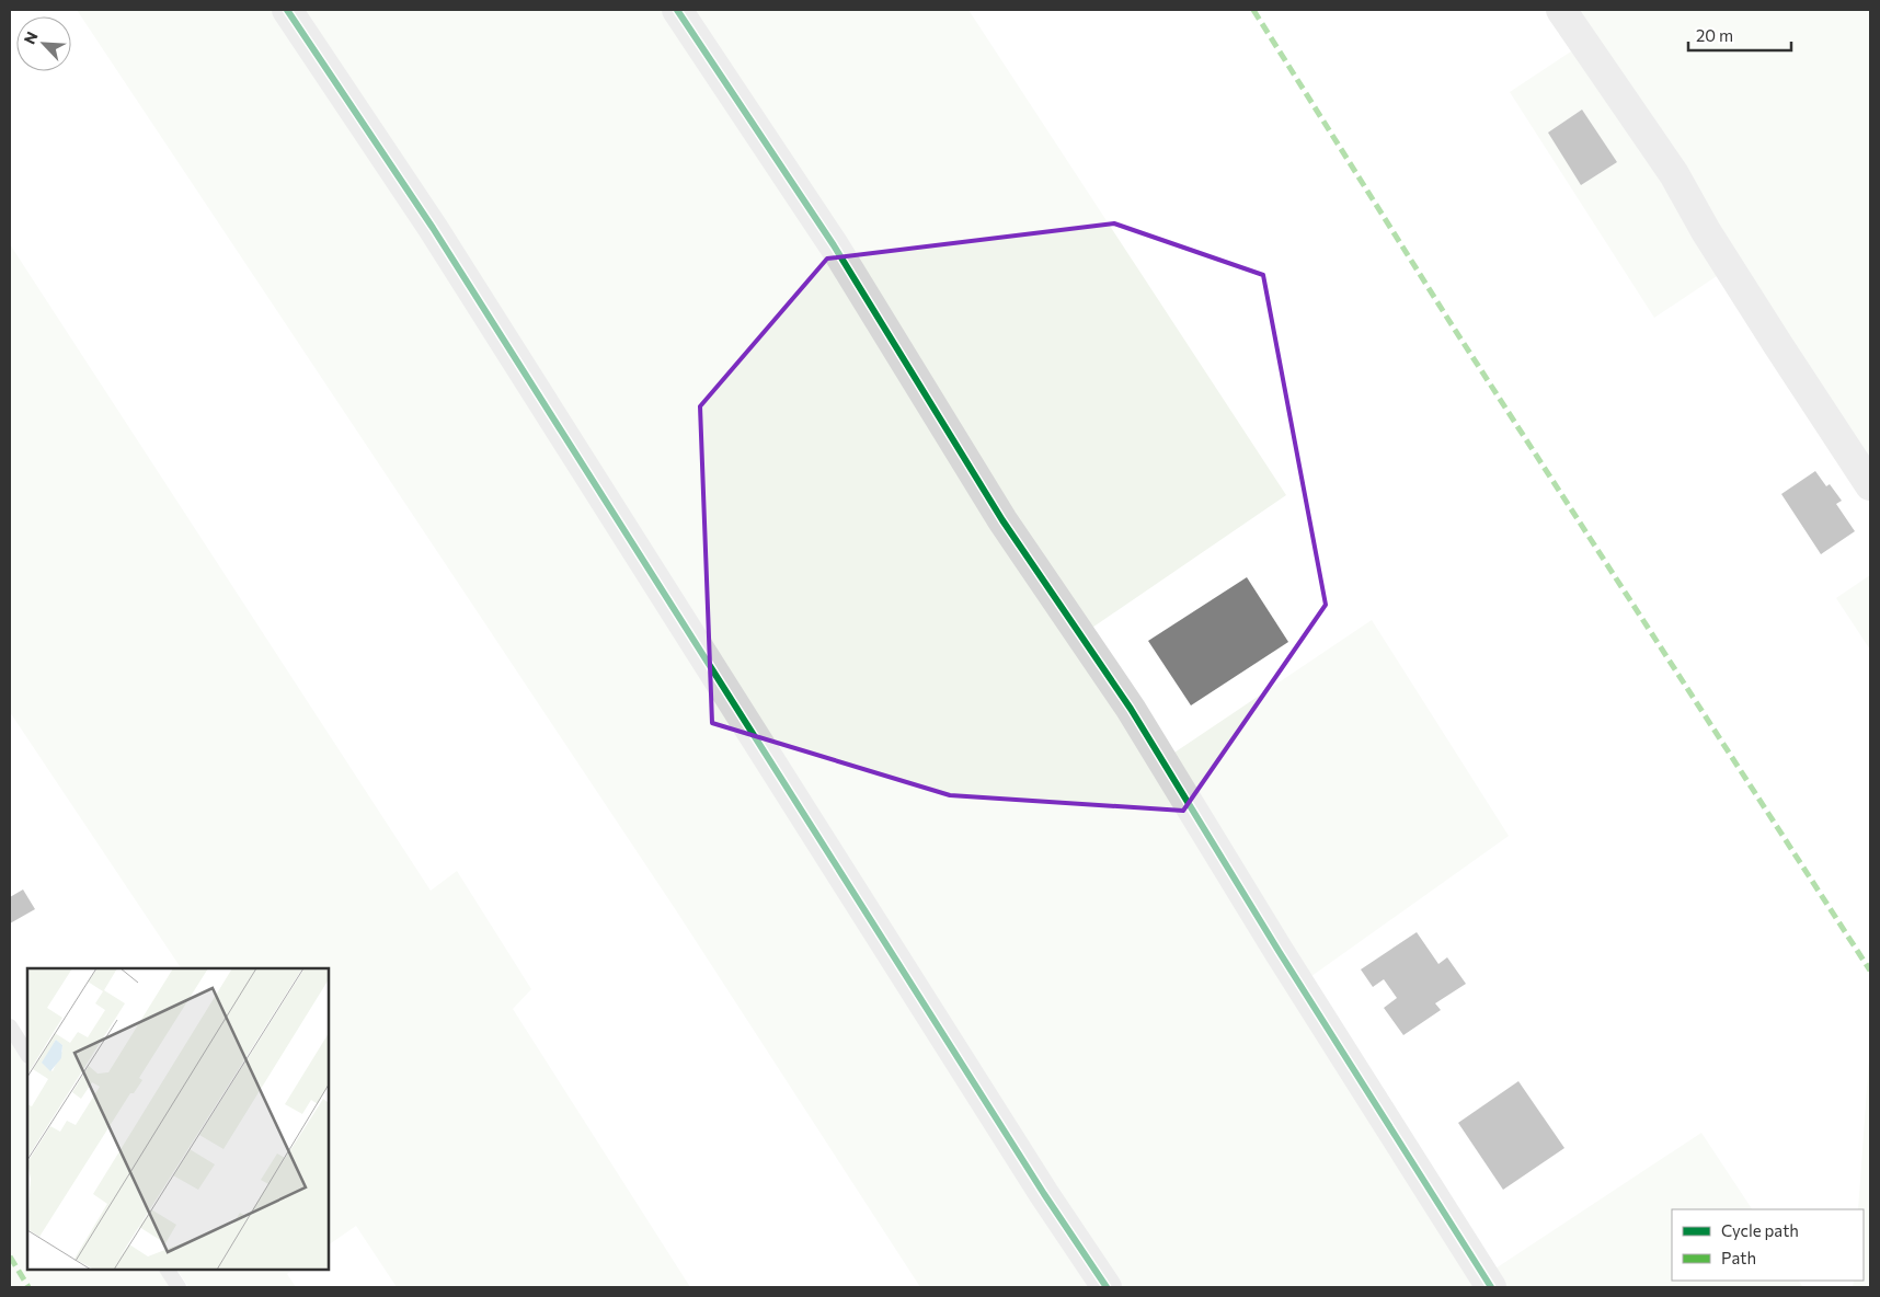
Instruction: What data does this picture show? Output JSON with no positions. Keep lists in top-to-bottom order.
{
  "legend": ["Cycle path", "Path"],
  "scale_bar": "20 m",
  "north": "top left"
}
